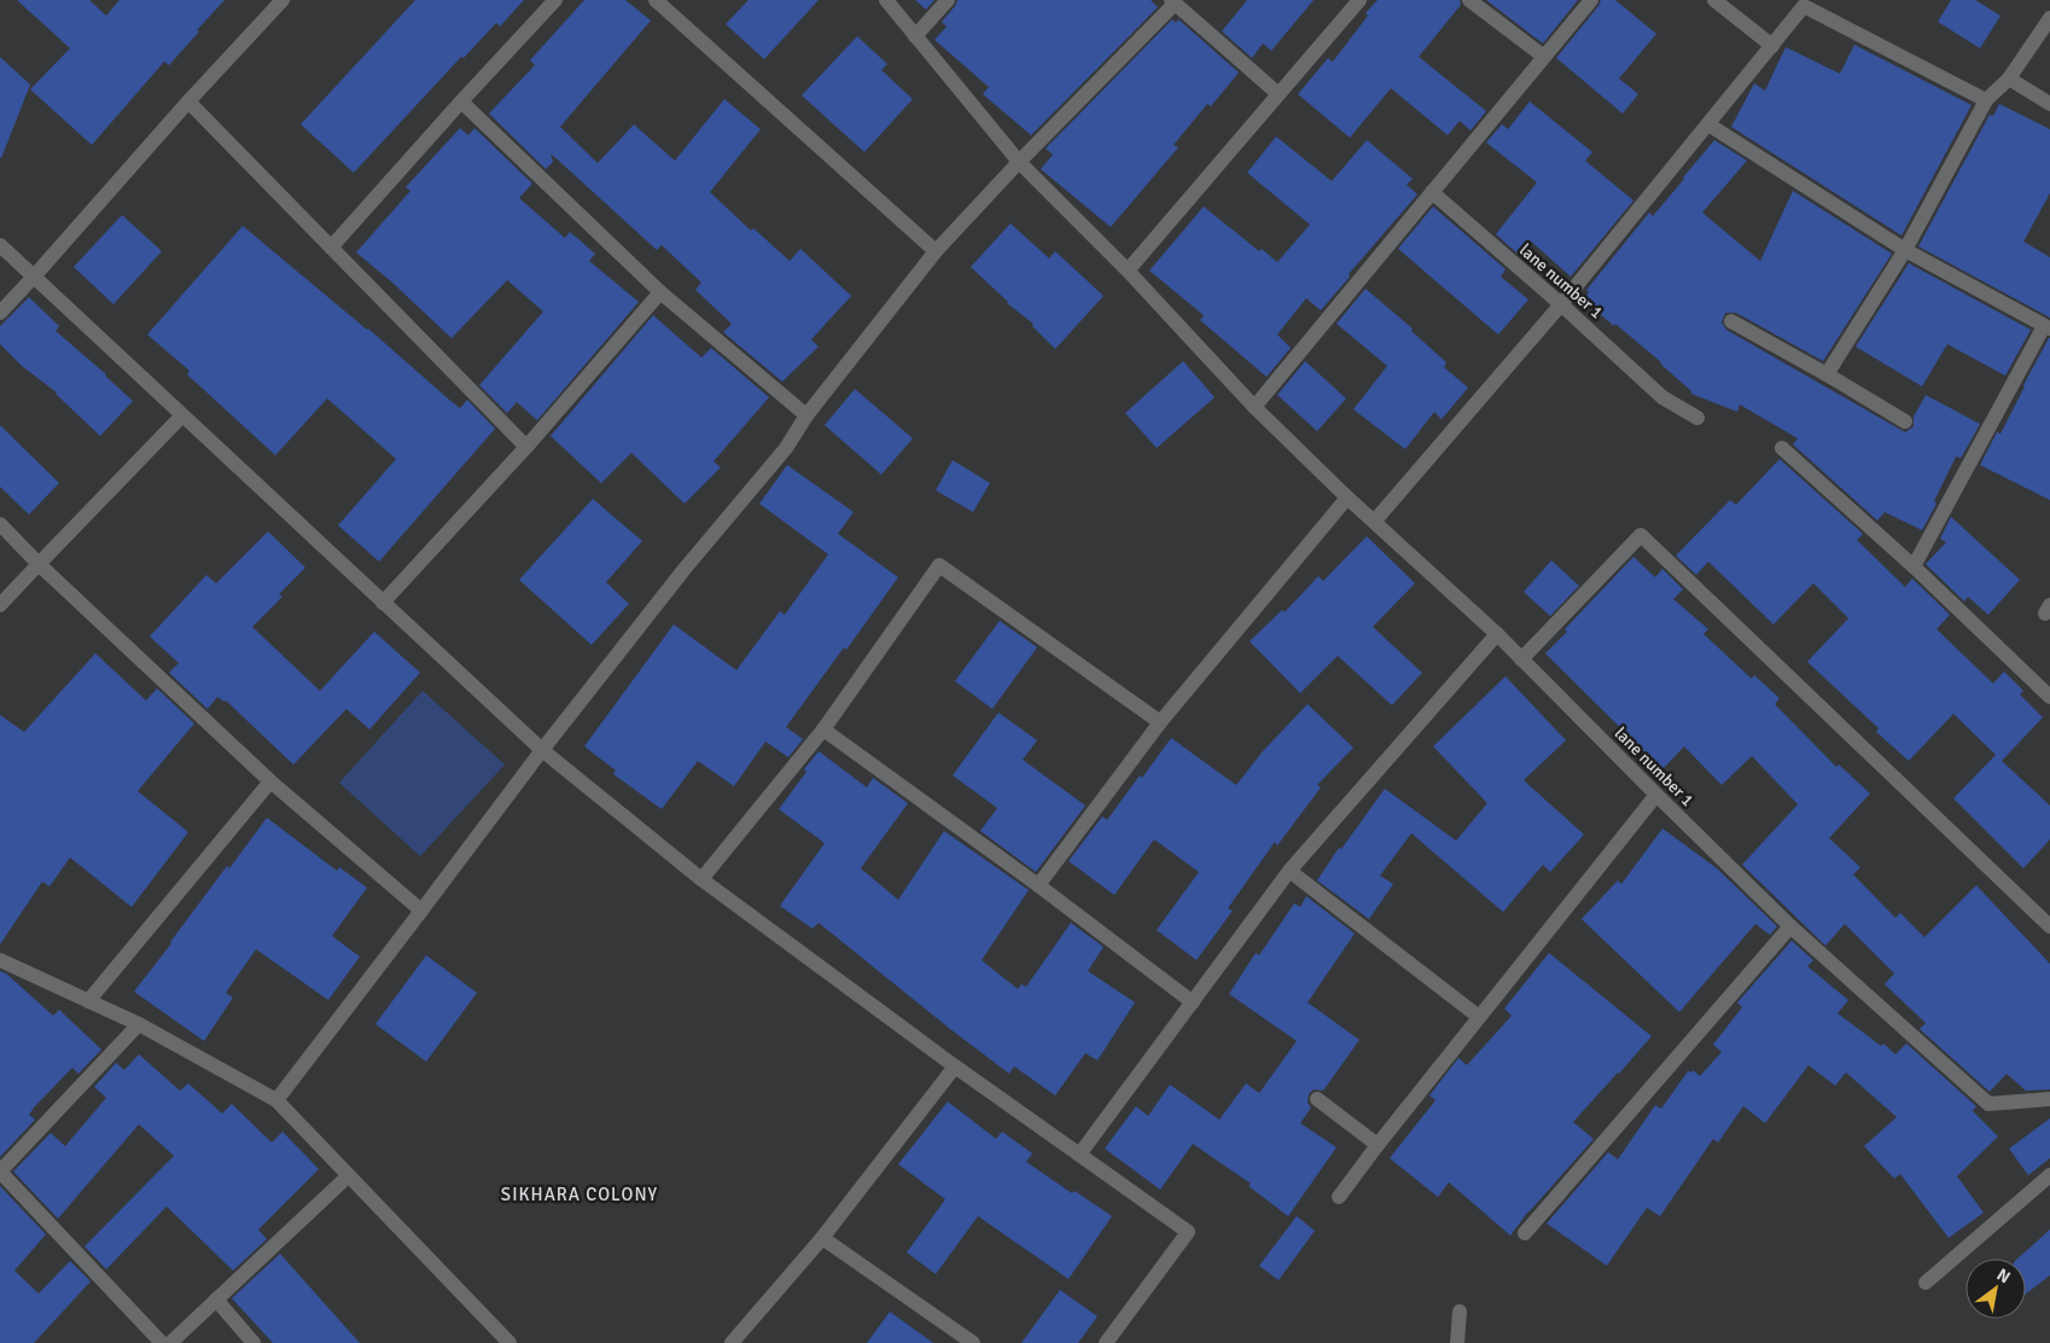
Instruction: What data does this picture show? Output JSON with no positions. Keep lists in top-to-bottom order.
{
  "streets": {
    "street": ["lane number 1"]
  },
  "districts": ["SIKHARA COLONY"],
  "north": "top right"
}
